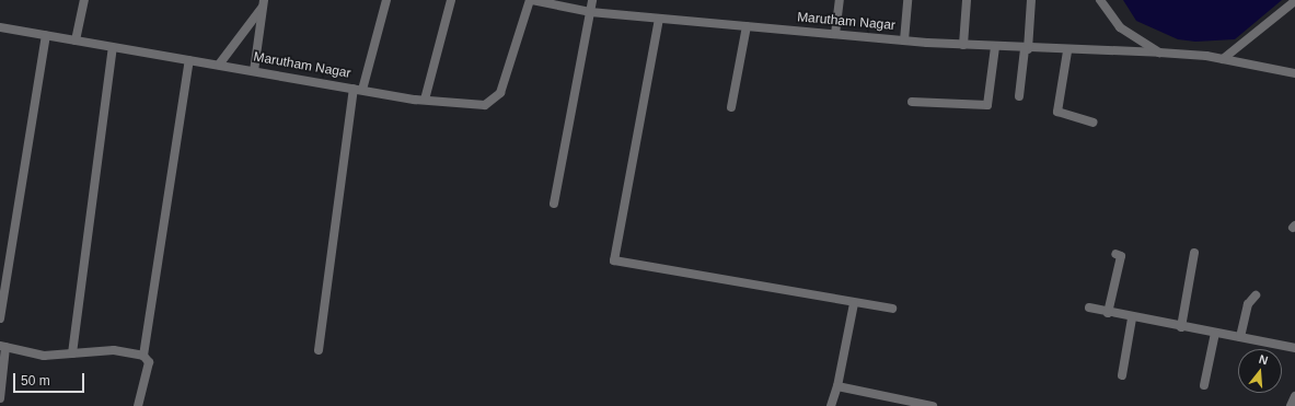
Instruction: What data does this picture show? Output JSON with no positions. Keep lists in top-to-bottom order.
{
  "streets": {
    "street": ["Marutham Nagar"]
  },
  "scale_bar": "50 m",
  "north": "top"
}
